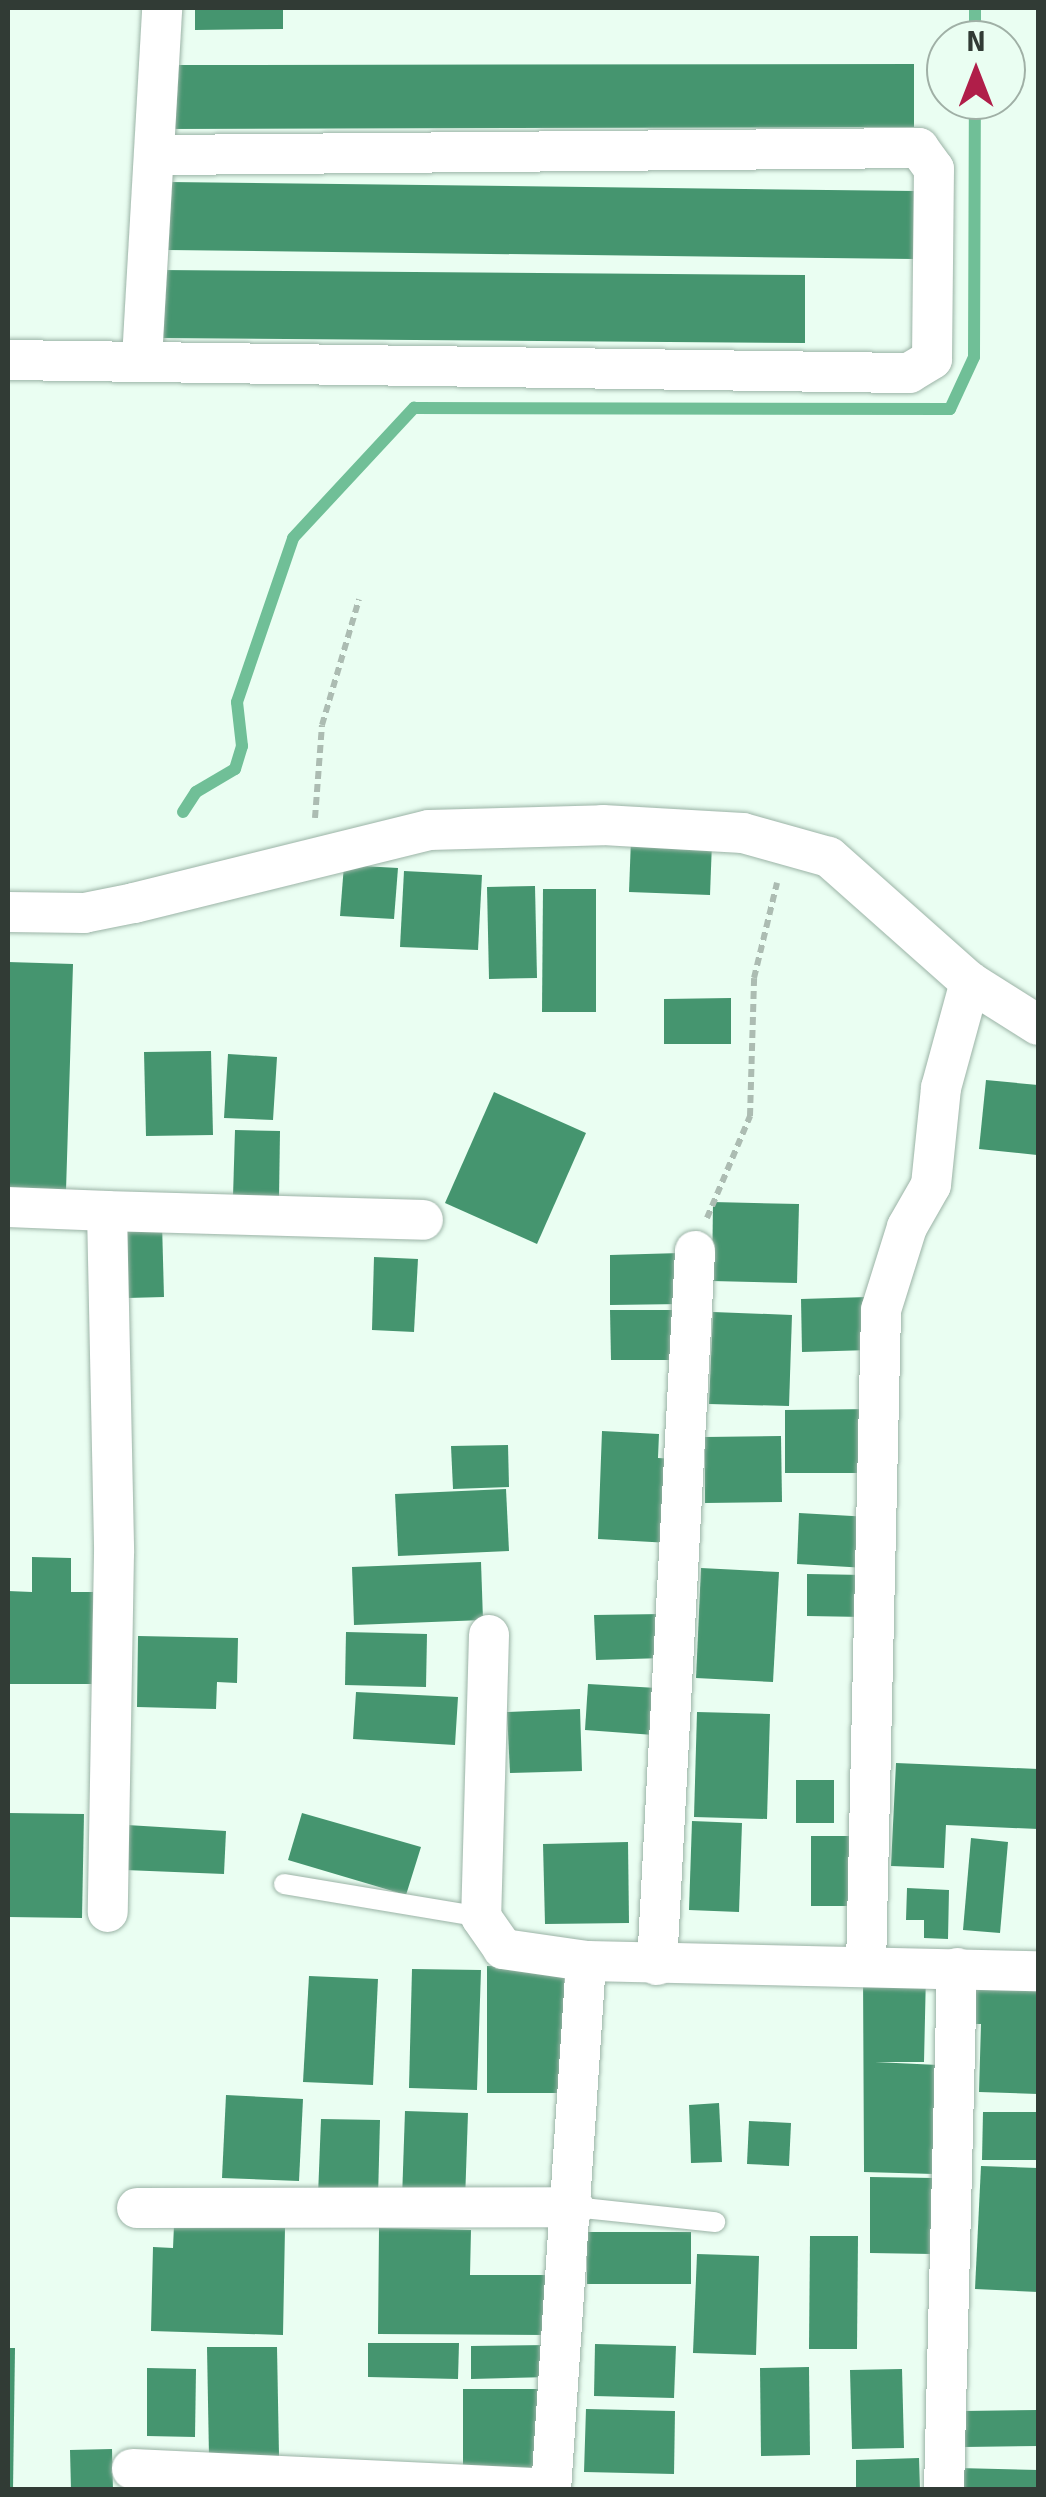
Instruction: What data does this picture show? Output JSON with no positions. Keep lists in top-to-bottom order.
{
  "north": "top"
}
